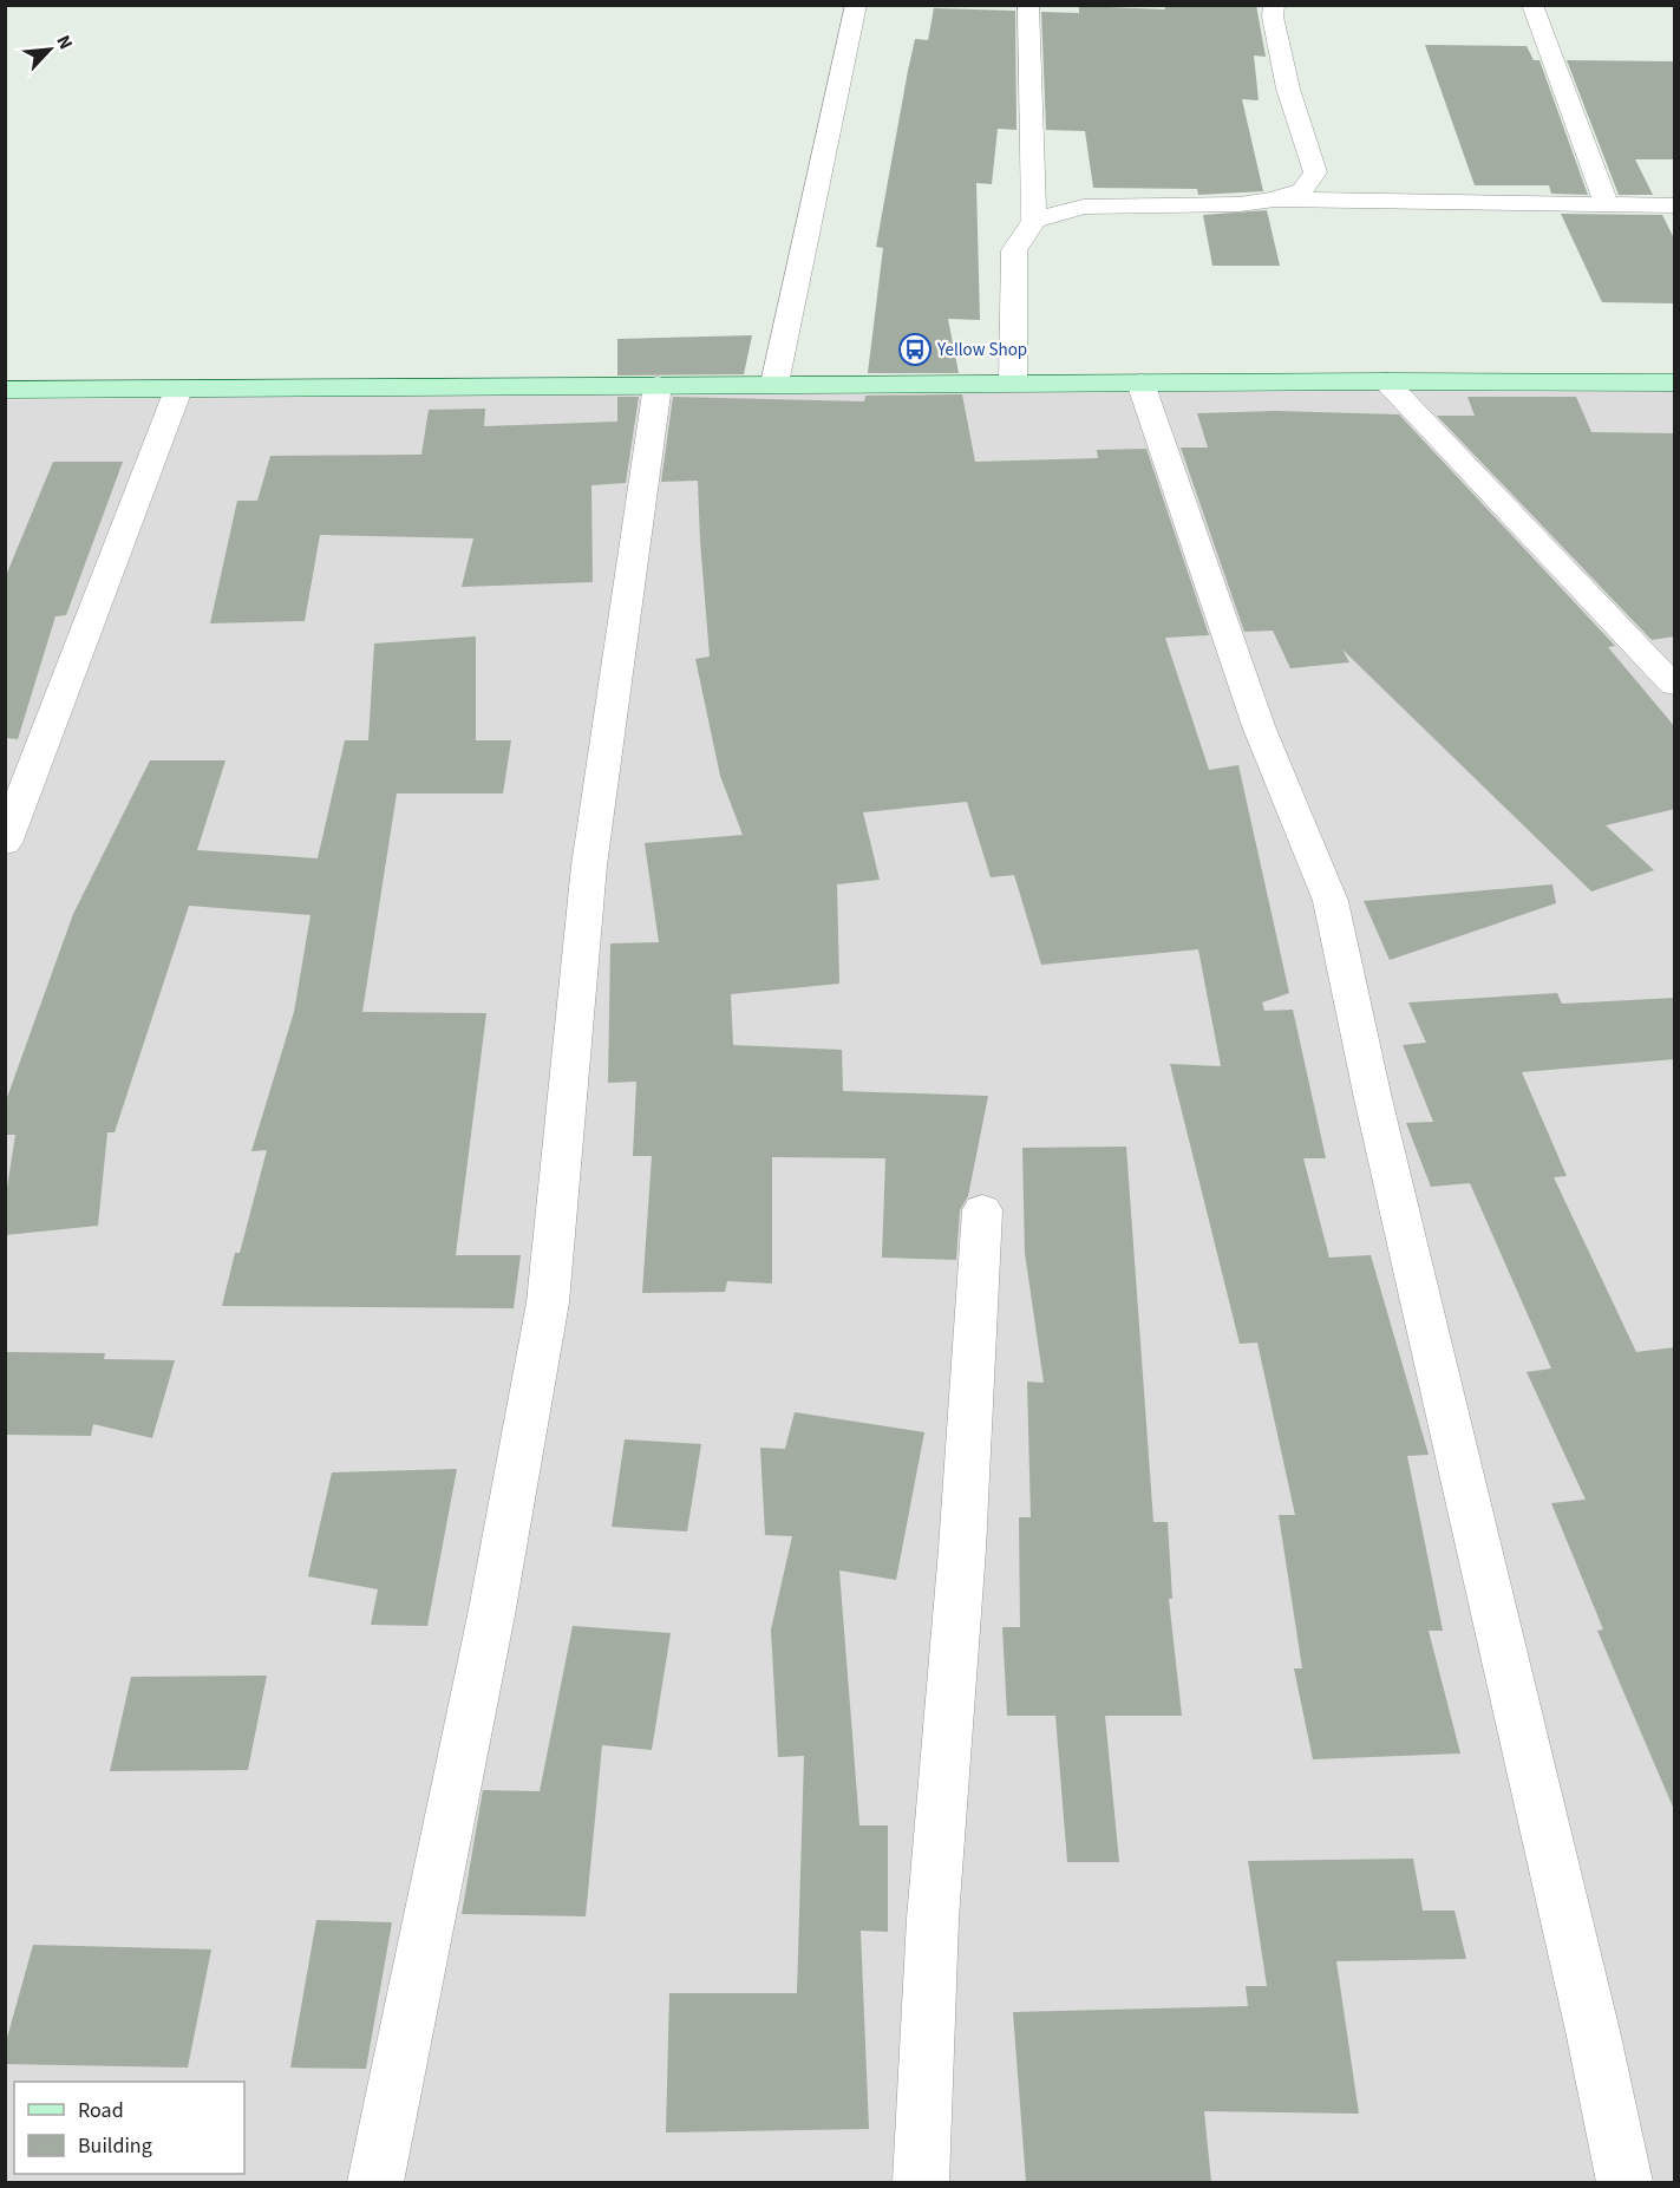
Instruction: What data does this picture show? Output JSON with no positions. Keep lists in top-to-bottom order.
{
  "places": {
    "bus stop": ["Yellow Shop"]
  },
  "legend": ["Road", "Building"],
  "north": "top right"
}
